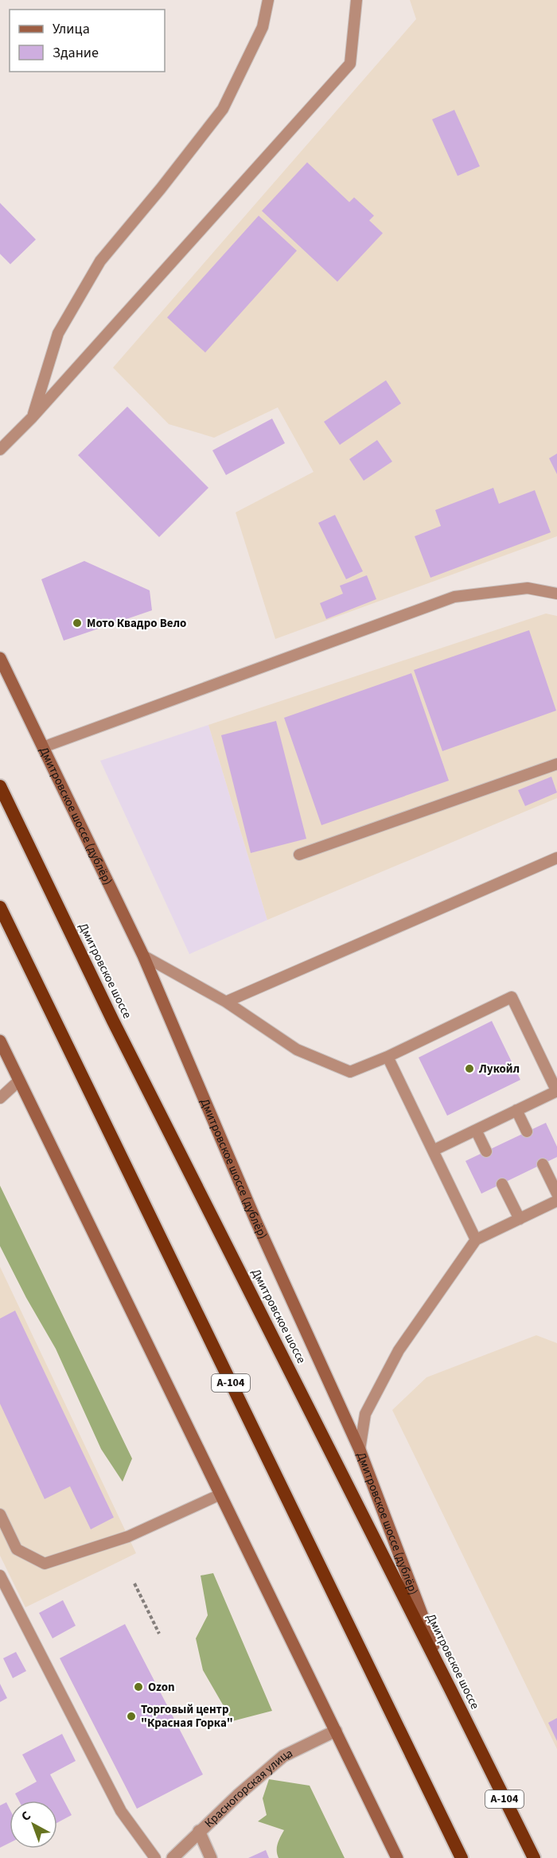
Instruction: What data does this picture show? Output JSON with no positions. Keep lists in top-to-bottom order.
{
  "streets": {
    "highway": ["Дмитровское шоссе", "А-104"],
    "main road": ["Дмитровское шоссе (дублёр)"],
    "street": ["Красногорская улица"]
  },
  "crossings": [
    ["Дмитровское шоссе (дублёр)", "Дмитровское шоссе"]
  ],
  "places": [
    "Мото Квадро Вело",
    "Лукойл",
    "Ozon",
    "Торговый центр \"Красная Горка\""
  ],
  "legend": ["Улица", "Здание"],
  "north": "top left"
}
